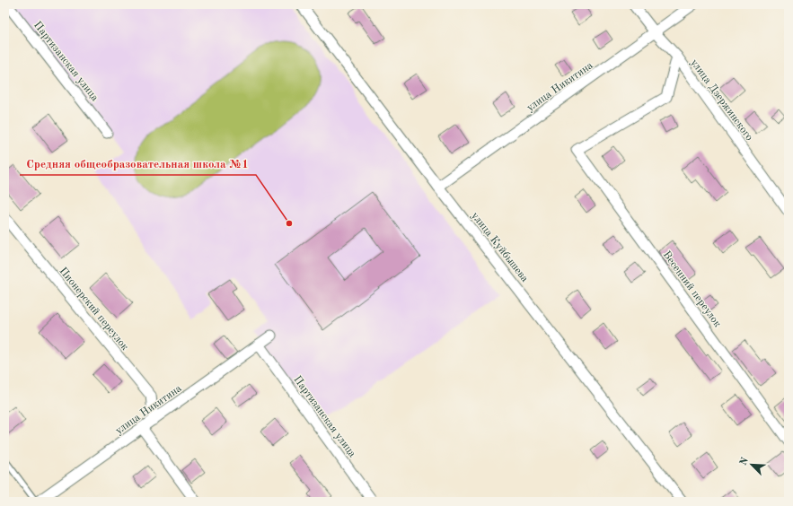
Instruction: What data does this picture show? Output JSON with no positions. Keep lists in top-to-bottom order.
{
  "streets": {
    "street": [
      "Партизанская улица",
      "улица Никитина",
      "улица Дзержинского",
      "улица Куйбышева",
      "Весенний переулок",
      "Пионерский переулок"
    ]
  },
  "crossings": [
    ["Партизанская улица", "улица Никитина"],
    ["улица Никитина", "улица Дзержинского"],
    ["улица Никитина", "улица Куйбышева"],
    ["улица Никитина", "Пионерский переулок"],
    ["улица Дзержинского", "Весенний переулок"]
  ],
  "places": ["Средняя общеобразовательная школа №1"],
  "north": "top left"
}
